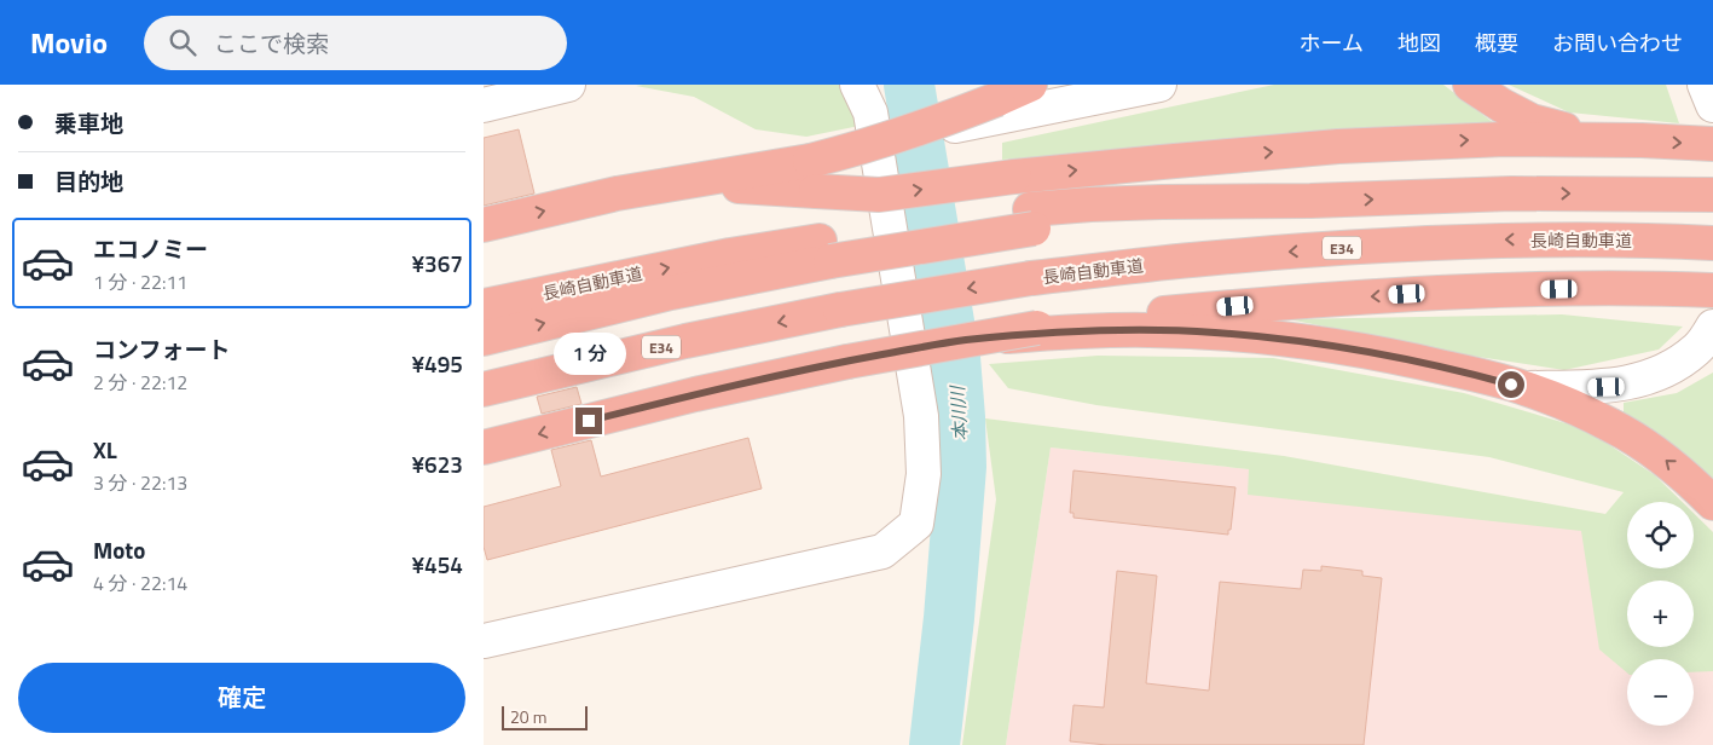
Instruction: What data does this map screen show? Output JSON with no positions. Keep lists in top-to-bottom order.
{
  "streets": {
    "highway": ["長崎自動車道", "E34"]
  },
  "water": ["本川川"],
  "scale_bar": "20 m",
  "page": {
    "header": "Movio",
    "search": "ここで検索",
    "nav": [
      "ホーム",
      "地図",
      "概要",
      "お問い合わせ"
    ],
    "banner": ["乗車地", "目的地"],
    "list": [
      {
        "name": "エコノミー",
        "note": "1 分 · 22:11",
        "value": "¥367"
      },
      {
        "name": "コンフォート",
        "note": "2 分 · 22:12",
        "value": "¥495"
      },
      {
        "name": "XL",
        "note": "3 分 · 22:13",
        "value": "¥623"
      },
      {
        "name": "Moto",
        "note": "4 分 · 22:14",
        "value": "¥454"
      }
    ],
    "bubble": "1 分",
    "map_buttons": ["+", "−"],
    "buttons": "確定",
    "scale": "20 m"
  }
}
